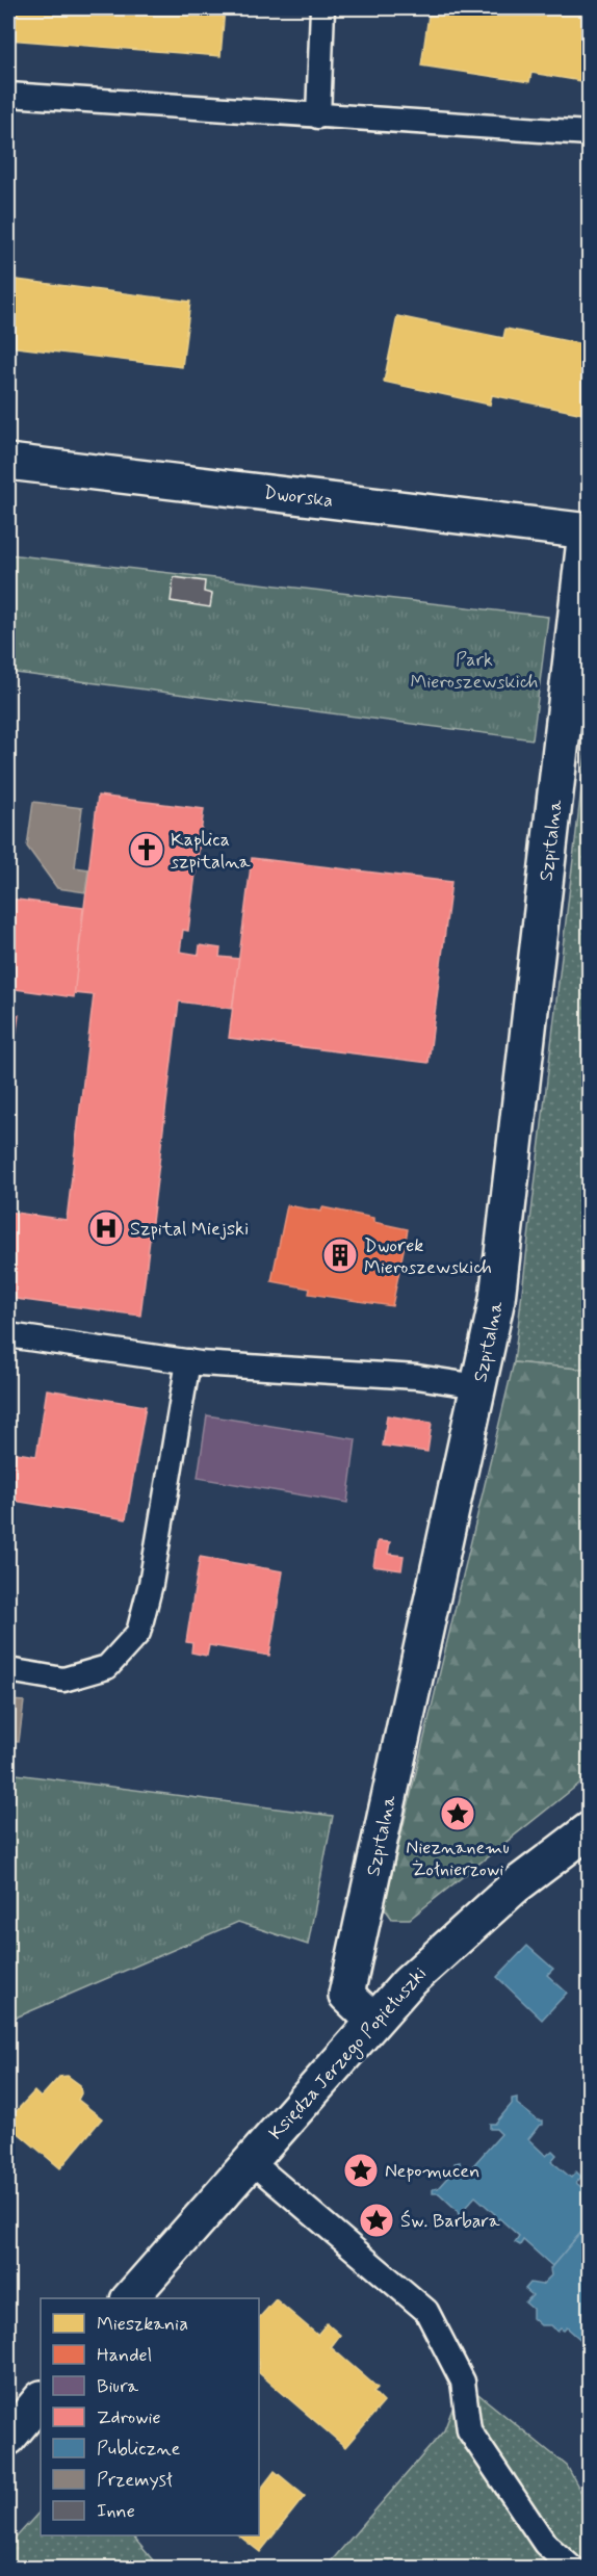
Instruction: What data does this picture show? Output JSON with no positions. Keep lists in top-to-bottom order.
{
  "streets": {
    "street": ["Dworska", "Szpitalna", "Księdza Jerzego Popiełuszki"]
  },
  "crossings": [
    ["Dworska", "Szpitalna"],
    ["Szpitalna", "Księdza Jerzego Popiełuszki"]
  ],
  "parks": ["Park Mieroszewskich"],
  "places": {
    "church": ["Kaplica szpitalna"],
    "hospital": ["Szpital Miejski"],
    "building": ["Dworek Mieroszewskich"],
    "place": ["Nieznanemu Żołnierzowi", "Nepomucen", "Św. Barbara"]
  },
  "legend": [
    "Mieszkania",
    "Handel",
    "Biura",
    "Zdrowie",
    "Publiczne",
    "Przemysł",
    "Inne"
  ]
}
